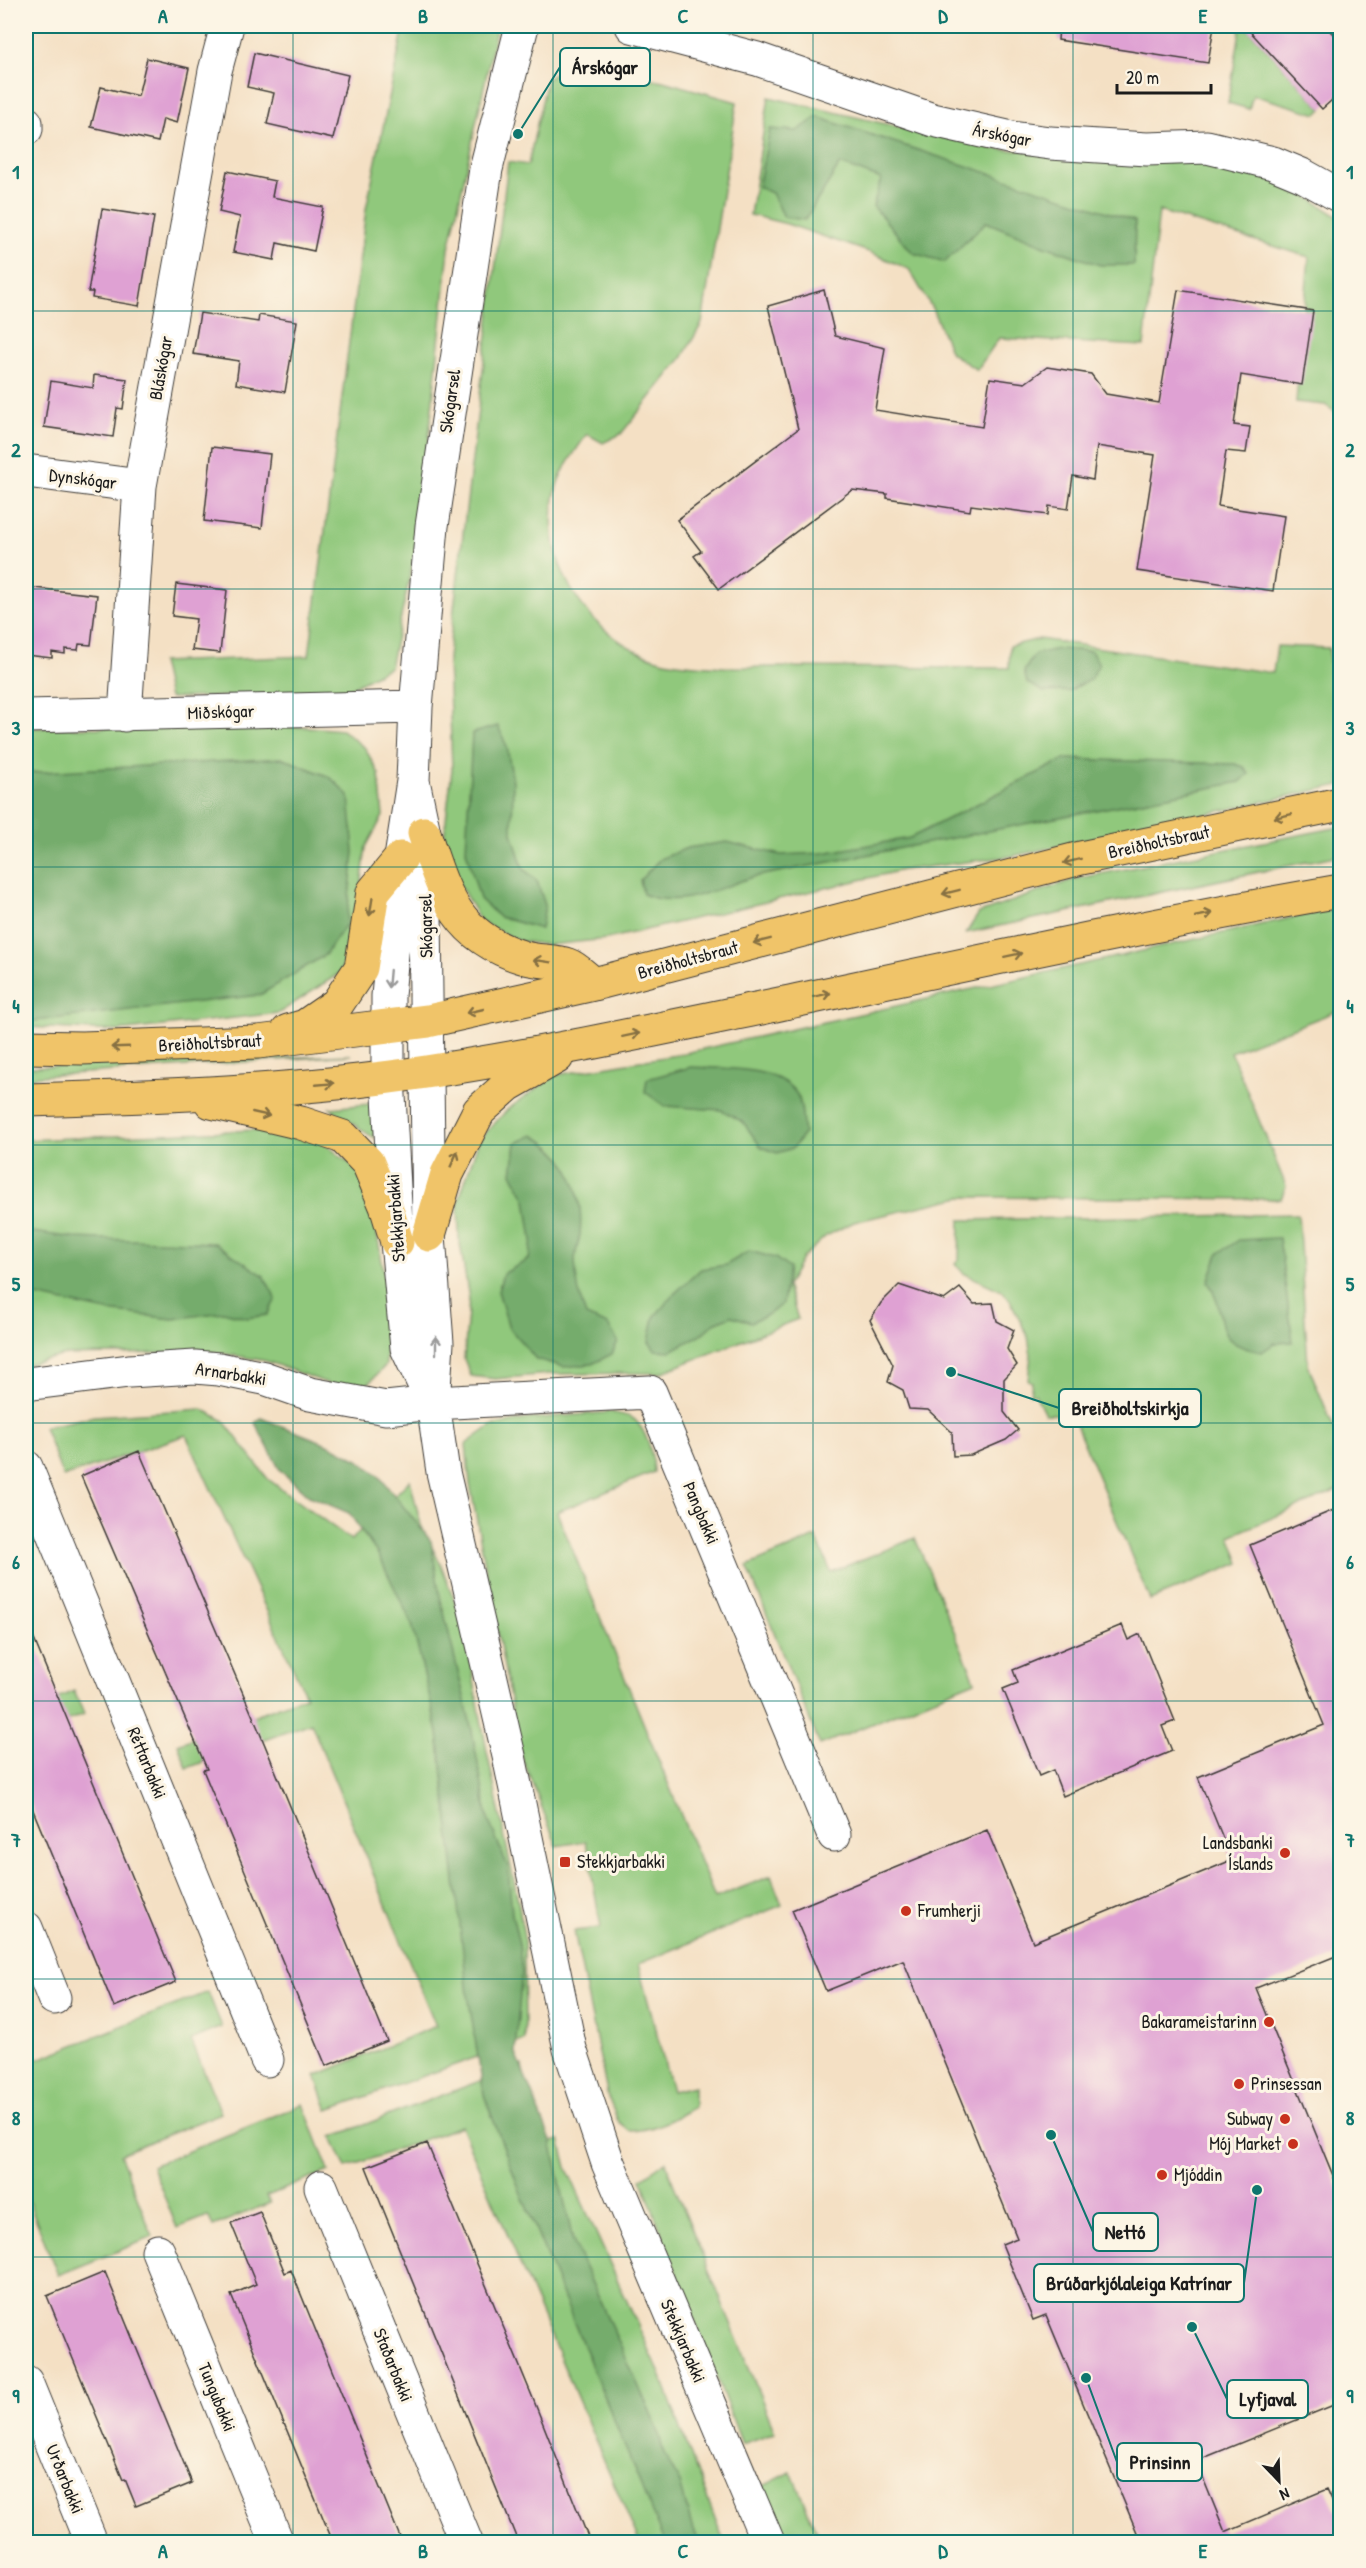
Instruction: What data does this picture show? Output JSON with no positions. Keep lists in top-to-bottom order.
{
  "streets": {
    "main road": ["Breiðholtsbraut"],
    "street": [
      "Árskógar",
      "Bláskógar",
      "Skógarsel",
      "Dynskógar",
      "Miðskógar",
      "Stekkjarbakki",
      "Arnarbakki",
      "Þangbakki",
      "Réttarbakki",
      "Staðarbakki",
      "Tungubakki",
      "Urðarbakki"
    ]
  },
  "crossings": [
    ["Bláskógar", "Dynskógar"],
    ["Bláskógar", "Miðskógar"],
    ["Skógarsel", "Miðskógar"],
    ["Skógarsel", "Breiðholtsbraut"],
    ["Skógarsel", "Stekkjarbakki"],
    ["Breiðholtsbraut", "Stekkjarbakki"],
    ["Stekkjarbakki", "Arnarbakki"],
    ["Stekkjarbakki", "Þangbakki"],
    ["Arnarbakki", "Þangbakki"]
  ],
  "places": {
    "other": [
      "Árskógar",
      "Breiðholtskirkja",
      "Landsbanki Íslands",
      "Frumherji",
      "Bakarameistarinn",
      "Prinsessan",
      "Subway",
      "Nettó",
      "Mój Market",
      "Mjóddin",
      "Brúðarkjólaleiga Katrínar",
      "Lyfjaval",
      "Prinsinn"
    ],
    "transit": ["Stekkjarbakki"]
  },
  "scale_bar": "20 m",
  "north": "bottom right",
  "grid": {
    "columns": [
      "A",
      "B",
      "C",
      "D",
      "E"
    ],
    "rows": [
      "1",
      "2",
      "3",
      "4",
      "5",
      "6",
      "7",
      "8",
      "9"
    ]
  }
}
